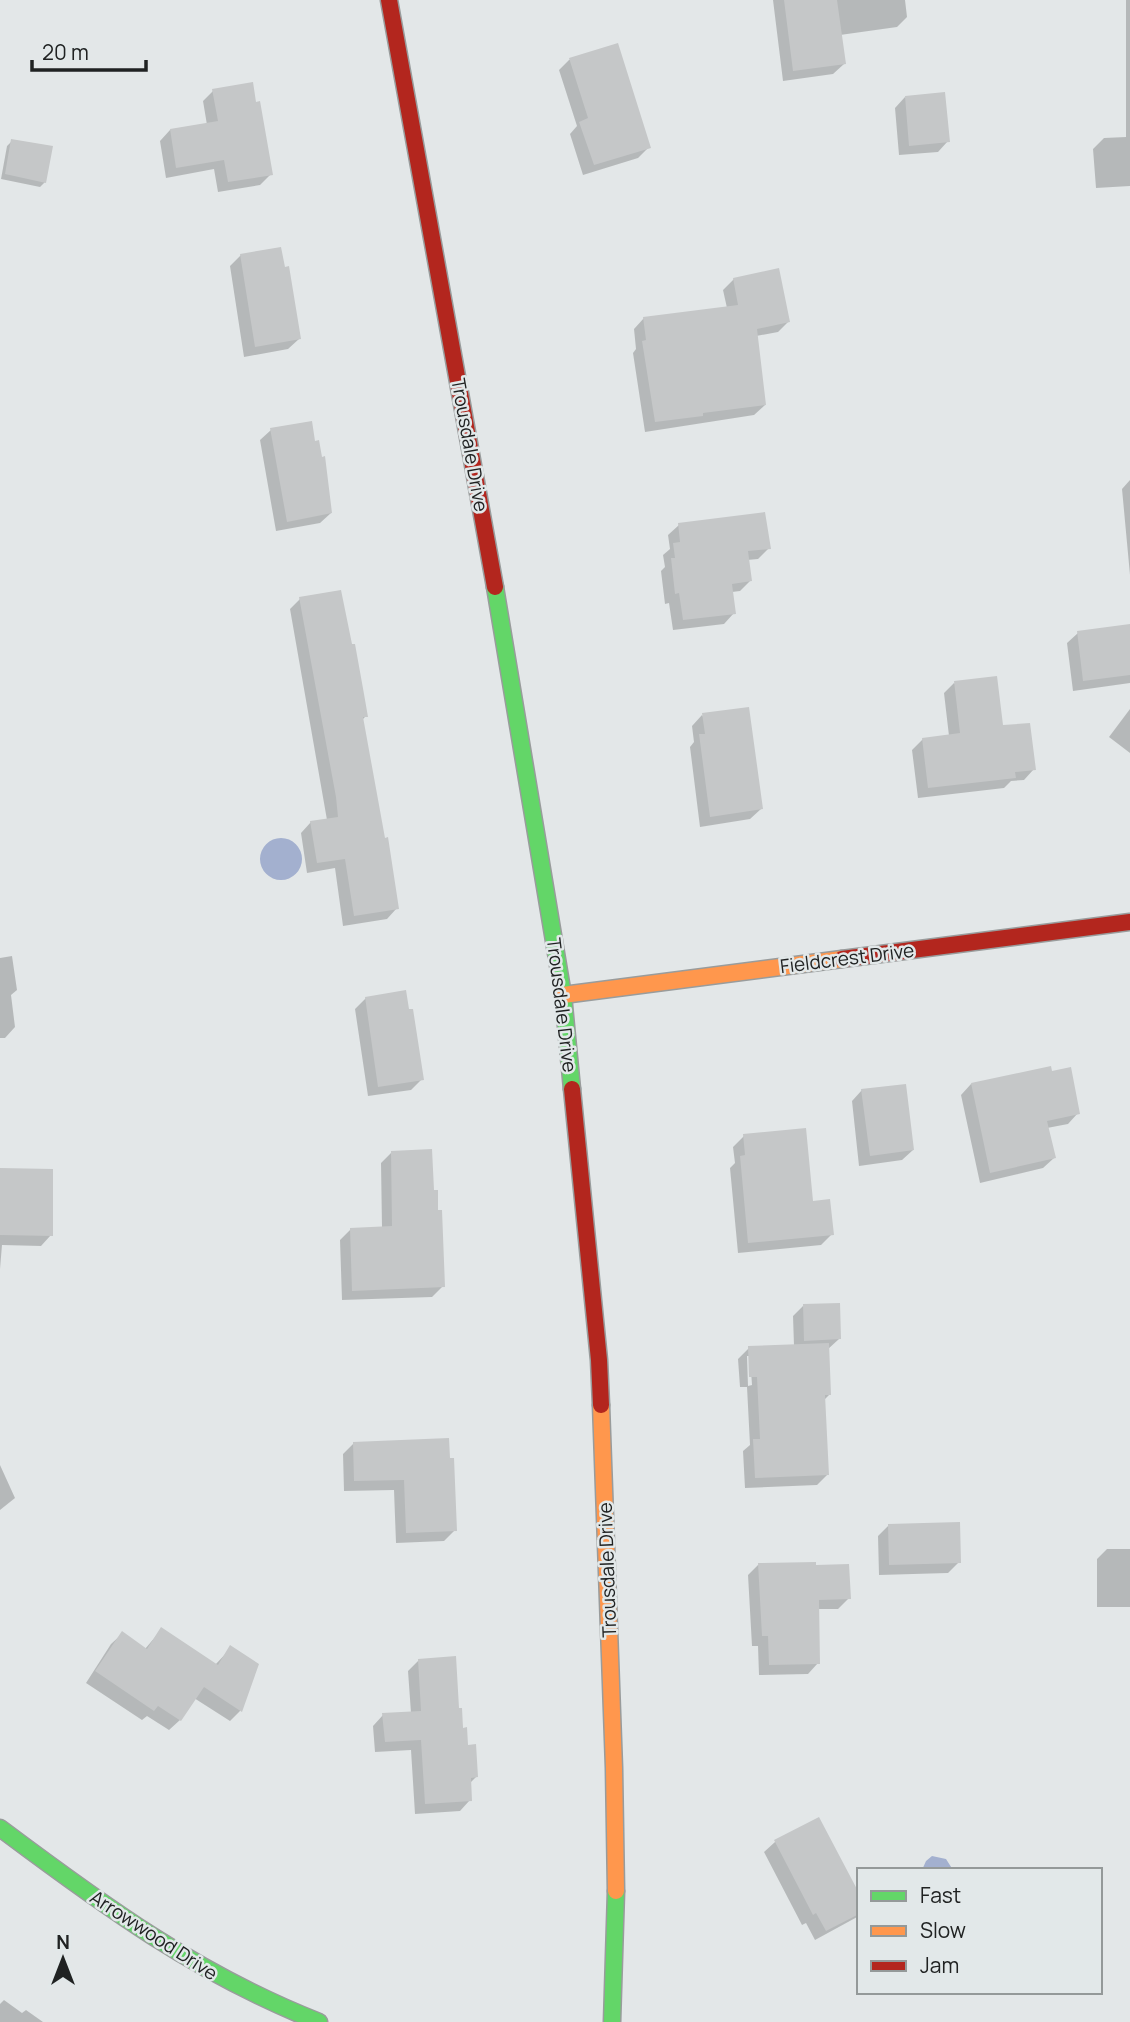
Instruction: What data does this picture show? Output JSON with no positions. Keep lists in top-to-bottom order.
{
  "streets": {
    "street": ["Trousdale Drive", "Fieldcrest Drive", "Arrowwood Drive"]
  },
  "crossings": [
    ["Trousdale Drive", "Fieldcrest Drive"]
  ],
  "legend": ["Fast", "Slow", "Jam"],
  "scale_bar": "20 m",
  "north": "top"
}
